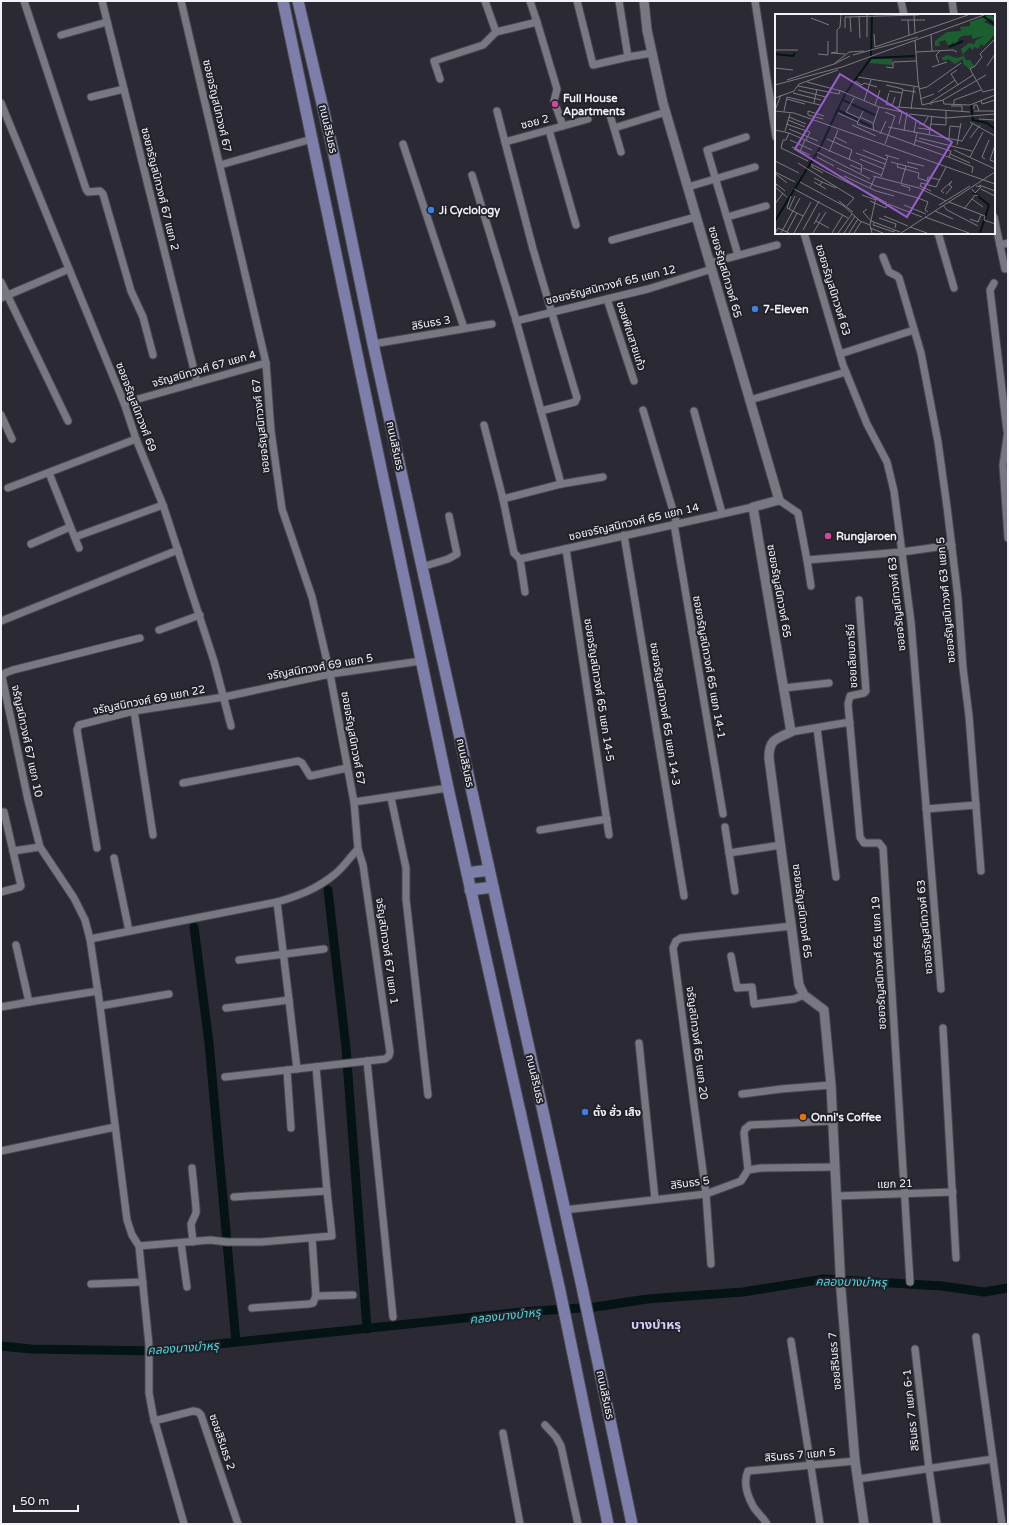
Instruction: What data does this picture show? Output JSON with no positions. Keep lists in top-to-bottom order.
{
  "streets": {
    "main road": ["ถนนสิรินธร"],
    "street": [
      "ซอยจรัญสนิทวงศ์ 67",
      "ซอย 2",
      "ซอยจรัญสนิทวงศ์ 67 แยก 2",
      "ซอยจรัญสนิทวงศ์ 65",
      "ซอยจรัญสนิทวงศ์ 65 แยก 12",
      "ซอยจรัญสนิทวงศ์ 63",
      "สิรินธร 3",
      "ซอยพิณสายแก้ว",
      "จรัญสนิทวงศ์ 67 แยก 4",
      "ซอยจรัญสนิทวงศ์ 69",
      "ซอยจรัญสนิทวงศ์ 65 แยก 14",
      "ซอยจรัญสนิทวงศ์ 63 แยก 5",
      "ซอยเลียบอารีย์",
      "จรัญสนิทวงศ์ 69 แยก 5",
      "ซอยจรัญสนิทวงศ์ 65 แยก 14-1",
      "ซอยจรัญสนิทวงศ์ 65 แยก 14-5",
      "จรัญสนิทวงศ์ 69 แยก 22",
      "ซอยจรัญสนิทวงศ์ 65 แยก 14-3",
      "จรัญสนิทวงศ์ 67 แยก 10",
      "จรัญสนิทวงศ์ 67 แยก 1",
      "ซอยจรัญสนิทวงศ์ 65 แยก 19",
      "จรัญสนิทวงศ์ 65 แยก 20",
      "สิรินธร 5",
      "แยก 21",
      "ซอยสิรินธร 7",
      "สิรินธร 7 แยก 6-1",
      "ซอยสิรินธร 2",
      "สิรินธร 7 แยก 5"
    ]
  },
  "crossings": [
    ["ซอยจรัญสนิทวงศ์ 67", "จรัญสนิทวงศ์ 67 แยก 4"],
    ["ซอยจรัญสนิทวงศ์ 67", "จรัญสนิทวงศ์ 69 แยก 5"],
    ["ซอยจรัญสนิทวงศ์ 67", "จรัญสนิทวงศ์ 67 แยก 1"],
    ["ถนนสิรินธร", "สิรินธร 3"],
    ["ถนนสิรินธร", "จรัญสนิทวงศ์ 69 แยก 5"],
    ["ถนนสิรินธร", "สิรินธร 5"],
    ["ซอยจรัญสนิทวงศ์ 67 แยก 2", "จรัญสนิทวงศ์ 67 แยก 4"],
    ["ซอยจรัญสนิทวงศ์ 65", "ซอยจรัญสนิทวงศ์ 65 แยก 12"],
    ["ซอยจรัญสนิทวงศ์ 65", "ซอยจรัญสนิทวงศ์ 65 แยก 14"],
    ["ซอยจรัญสนิทวงศ์ 65", "จรัญสนิทวงศ์ 65 แยก 20"],
    ["ซอยจรัญสนิทวงศ์ 65 แยก 12", "ซอยพิณสายแก้ว"],
    ["จรัญสนิทวงศ์ 67 แยก 4", "ซอยจรัญสนิทวงศ์ 69"],
    ["ซอยจรัญสนิทวงศ์ 69", "จรัญสนิทวงศ์ 69 แยก 5"],
    ["ซอยจรัญสนิทวงศ์ 69", "จรัญสนิทวงศ์ 69 แยก 22"],
    ["ซอยจรัญสนิทวงศ์ 65 แยก 14", "ซอยจรัญสนิทวงศ์ 65 แยก 14-1"],
    ["ซอยจรัญสนิทวงศ์ 65 แยก 14", "ซอยจรัญสนิทวงศ์ 65 แยก 14-5"],
    ["ซอยจรัญสนิทวงศ์ 65 แยก 14", "ซอยจรัญสนิทวงศ์ 65 แยก 14-3"],
    ["ซอยเลียบอารีย์", "ซอยจรัญสนิทวงศ์ 65 แยก 19"],
    ["จรัญสนิทวงศ์ 69 แยก 5", "จรัญสนิทวงศ์ 69 แยก 22"],
    ["ซอยจรัญสนิทวงศ์ 65 แยก 19", "แยก 21"],
    ["จรัญสนิทวงศ์ 65 แยก 20", "สิรินธร 5"],
    ["แยก 21", "ซอยสิรินธร 7"],
    ["ซอยสิรินธร 7", "สิรินธร 7 แยก 5"]
  ],
  "districts": ["บางบำหรุ"],
  "water": ["คลองบางบำหรุ"],
  "places": [
    "Full House Apartments",
    "Ji Cyclology",
    "7-Eleven",
    "Rungjaroen",
    "ตั้ง ฮั่ว เส็ง",
    "Onni's Coffee"
  ],
  "scale_bar": "50 m"
}
